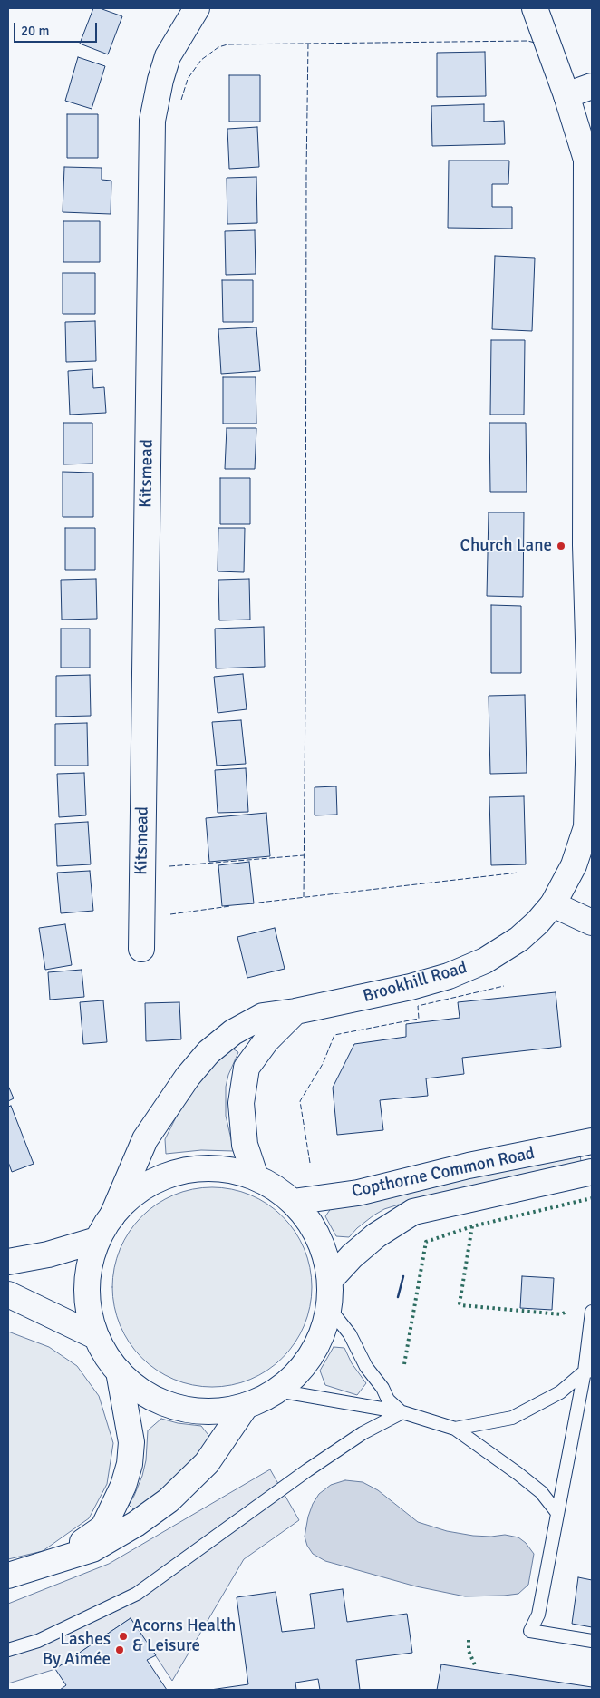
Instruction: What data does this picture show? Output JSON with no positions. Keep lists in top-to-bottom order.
{
  "streets": {
    "main road": ["Kitsmead", "Brookhill Road", "Copthorne Common Road"]
  },
  "places": ["Church Lane", "Acorns Health & Leisure", "Lashes By Aimée"],
  "scale_bar": "20 m"
}
